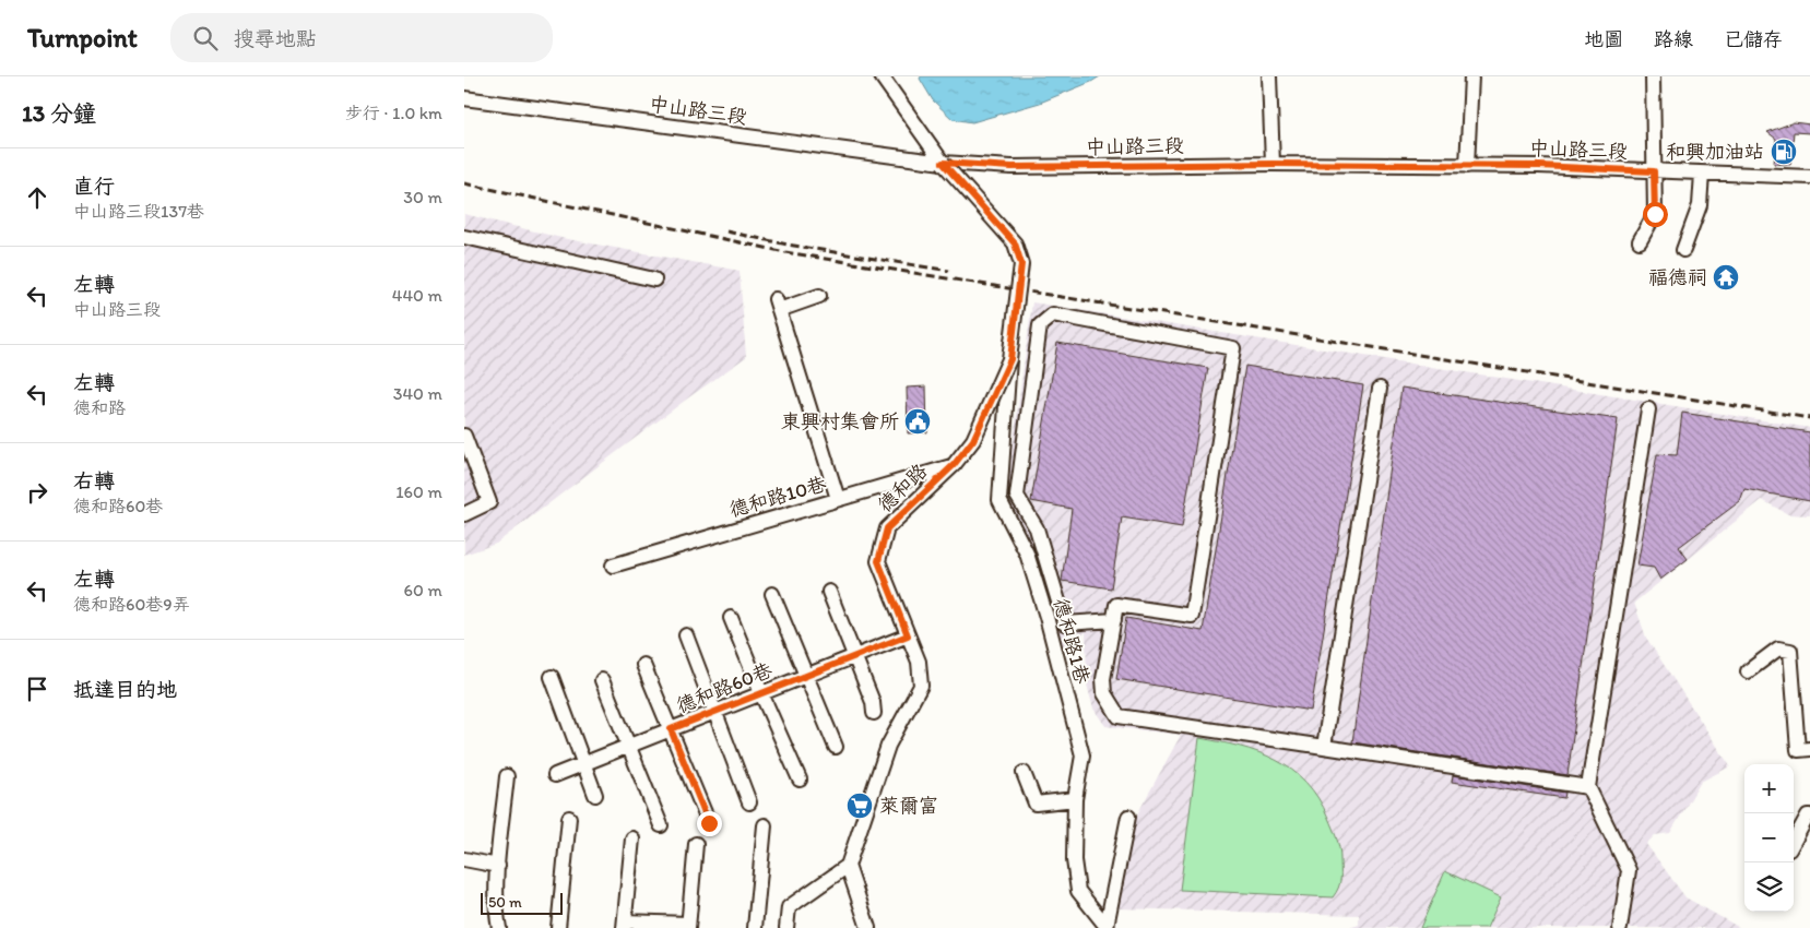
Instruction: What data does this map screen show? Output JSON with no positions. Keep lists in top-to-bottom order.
{
  "streets": {
    "street": [
      "中山路三段",
      "德和路",
      "德和路10巷",
      "德和路1巷",
      "德和路60巷"
    ]
  },
  "crossings": [
    ["中山路三段", "德和路"],
    ["德和路", "德和路10巷"],
    ["德和路", "德和路1巷"],
    ["德和路", "德和路60巷"]
  ],
  "places": {
    "fuel station": ["和興加油站"],
    "temple": ["福德祠"],
    "public building": ["東興村集會所"],
    "supermarket": ["萊爾富"]
  },
  "scale_bar": "50 m",
  "page": {
    "header": "Turnpoint",
    "search": "搜尋地點",
    "nav": ["地圖", "路線", "已儲存"],
    "heading": ["13 分鐘", "步行 · 1.0 km"],
    "list": [
      ["直行", "中山路三段137巷", "30 m"],
      ["左轉", "中山路三段", "440 m"],
      ["左轉", "德和路", "340 m"],
      ["右轉", "德和路60巷", "160 m"],
      ["左轉", "德和路60巷9弄", "60 m"],
      "抵達目的地"
    ],
    "map_buttons": ["+", "−"],
    "scale": "50 m"
  }
}
